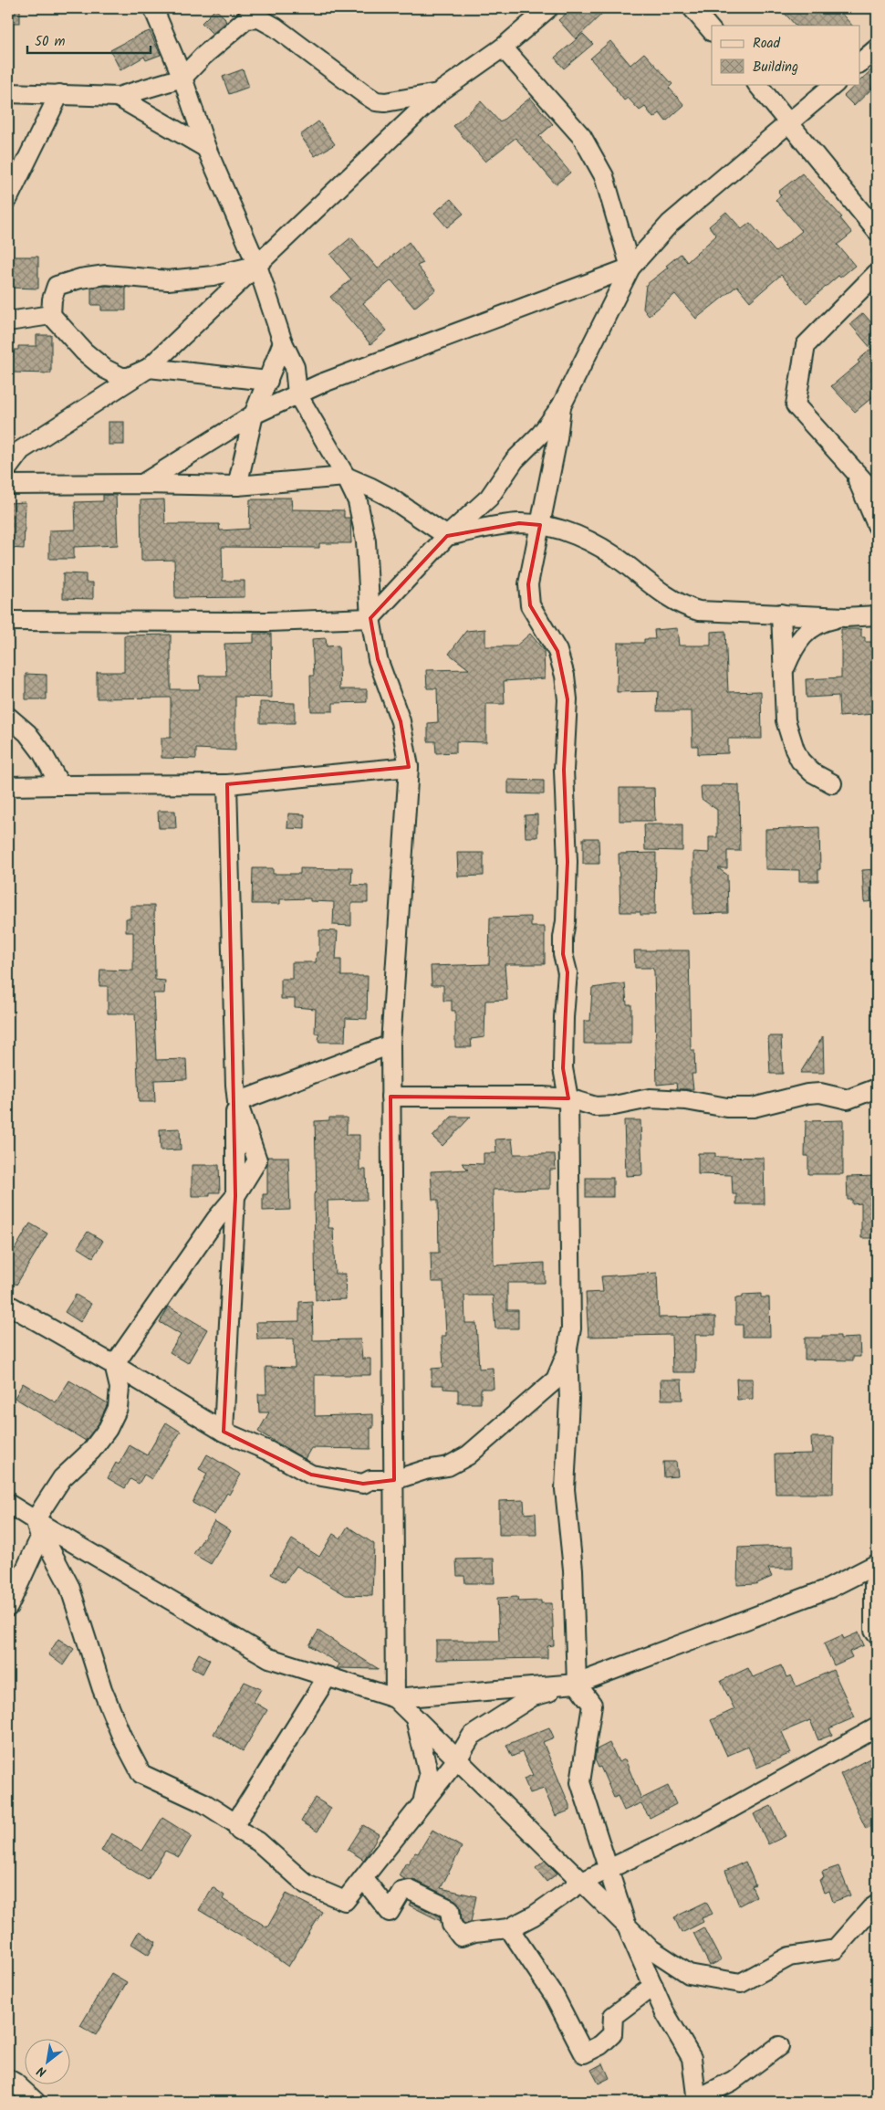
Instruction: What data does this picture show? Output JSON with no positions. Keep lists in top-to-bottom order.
{
  "legend": ["Road", "Building"],
  "scale_bar": "50 m",
  "north": "bottom left"
}
